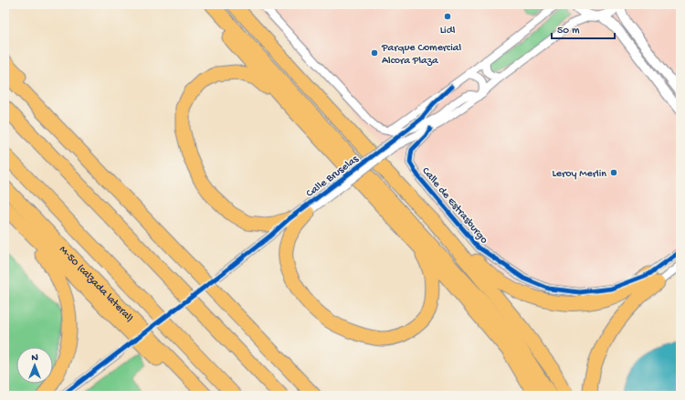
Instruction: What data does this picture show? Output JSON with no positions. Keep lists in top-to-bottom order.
{
  "streets": {
    "highway": ["M-50 (calzada lateral)"],
    "street": ["Calle Bruselas", "Calle de Estrasburgo"]
  },
  "crossings": [
    ["Calle Bruselas", "Calle de Estrasburgo"]
  ],
  "places": ["Lidl", "Parque Comercial Alcora Plaza", "Leroy Merlin"],
  "scale_bar": "50 m",
  "north": "top"
}
